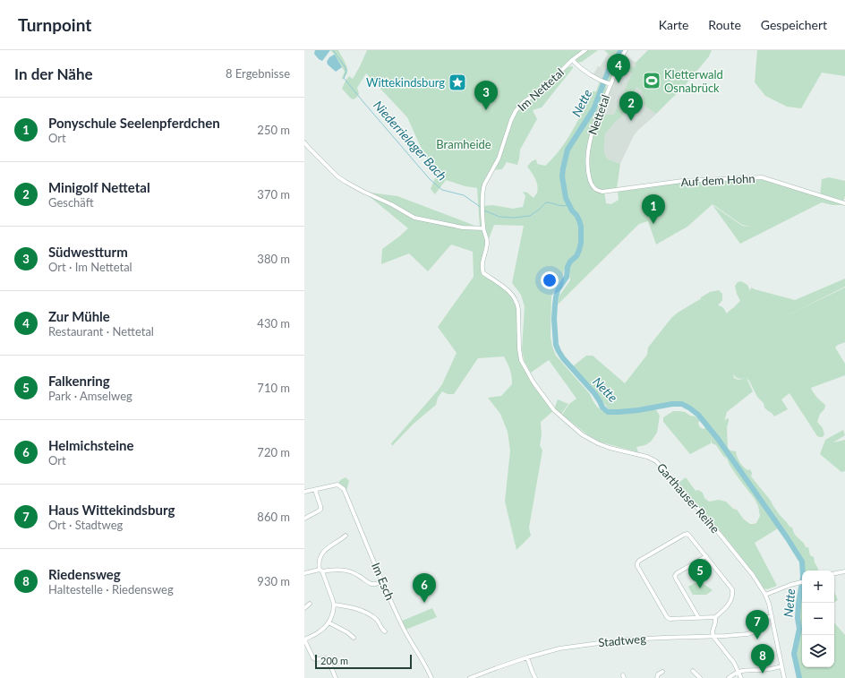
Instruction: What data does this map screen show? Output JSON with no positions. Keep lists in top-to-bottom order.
{
  "streets": {
    "street": [
      "Im Nettetal",
      "Nettetal",
      "Auf dem Hohn",
      "Garthauser Reihe",
      "Im Esch",
      "Stadtweg"
    ]
  },
  "crossings": [
    ["Im Nettetal", "Nettetal"],
    ["Im Nettetal", "Garthauser Reihe"],
    ["Nettetal", "Auf dem Hohn"]
  ],
  "water": ["Nette", "Niederrielager Bach"],
  "parks": ["Bramheide"],
  "places": {
    "sports": ["Kletterwald Osnabrück"],
    "place": ["Wittekindsburg"]
  },
  "scale_bar": "200 m",
  "page": {
    "header": "Turnpoint",
    "nav": ["Karte", "Route", "Gespeichert"],
    "heading": ["In der Nähe", "8 Ergebnisse"],
    "pins": [
      "4",
      "3",
      "2",
      "1",
      "5",
      "6",
      "7",
      "8"
    ],
    "list": [
      {
        "mark": "1",
        "name": "Ponyschule Seelenpferdchen",
        "note": "Ort",
        "value": "250 m"
      },
      {
        "mark": "2",
        "name": "Minigolf Nettetal",
        "note": "Geschäft",
        "value": "370 m"
      },
      {
        "mark": "3",
        "name": "Südwestturm",
        "note": "Ort · Im Nettetal",
        "value": "380 m"
      },
      {
        "mark": "4",
        "name": "Zur Mühle",
        "note": "Restaurant · Nettetal",
        "value": "430 m"
      },
      {
        "mark": "5",
        "name": "Falkenring",
        "note": "Park · Amselweg",
        "value": "710 m"
      },
      {
        "mark": "6",
        "name": "Helmichsteine",
        "note": "Ort",
        "value": "720 m"
      },
      {
        "mark": "7",
        "name": "Haus Wittekindsburg",
        "note": "Ort · Stadtweg",
        "value": "860 m"
      },
      {
        "mark": "8",
        "name": "Riedensweg",
        "note": "Haltestelle · Riedensweg",
        "value": "930 m"
      }
    ],
    "map_buttons": ["+", "−"],
    "scale": "200 m"
  }
}
